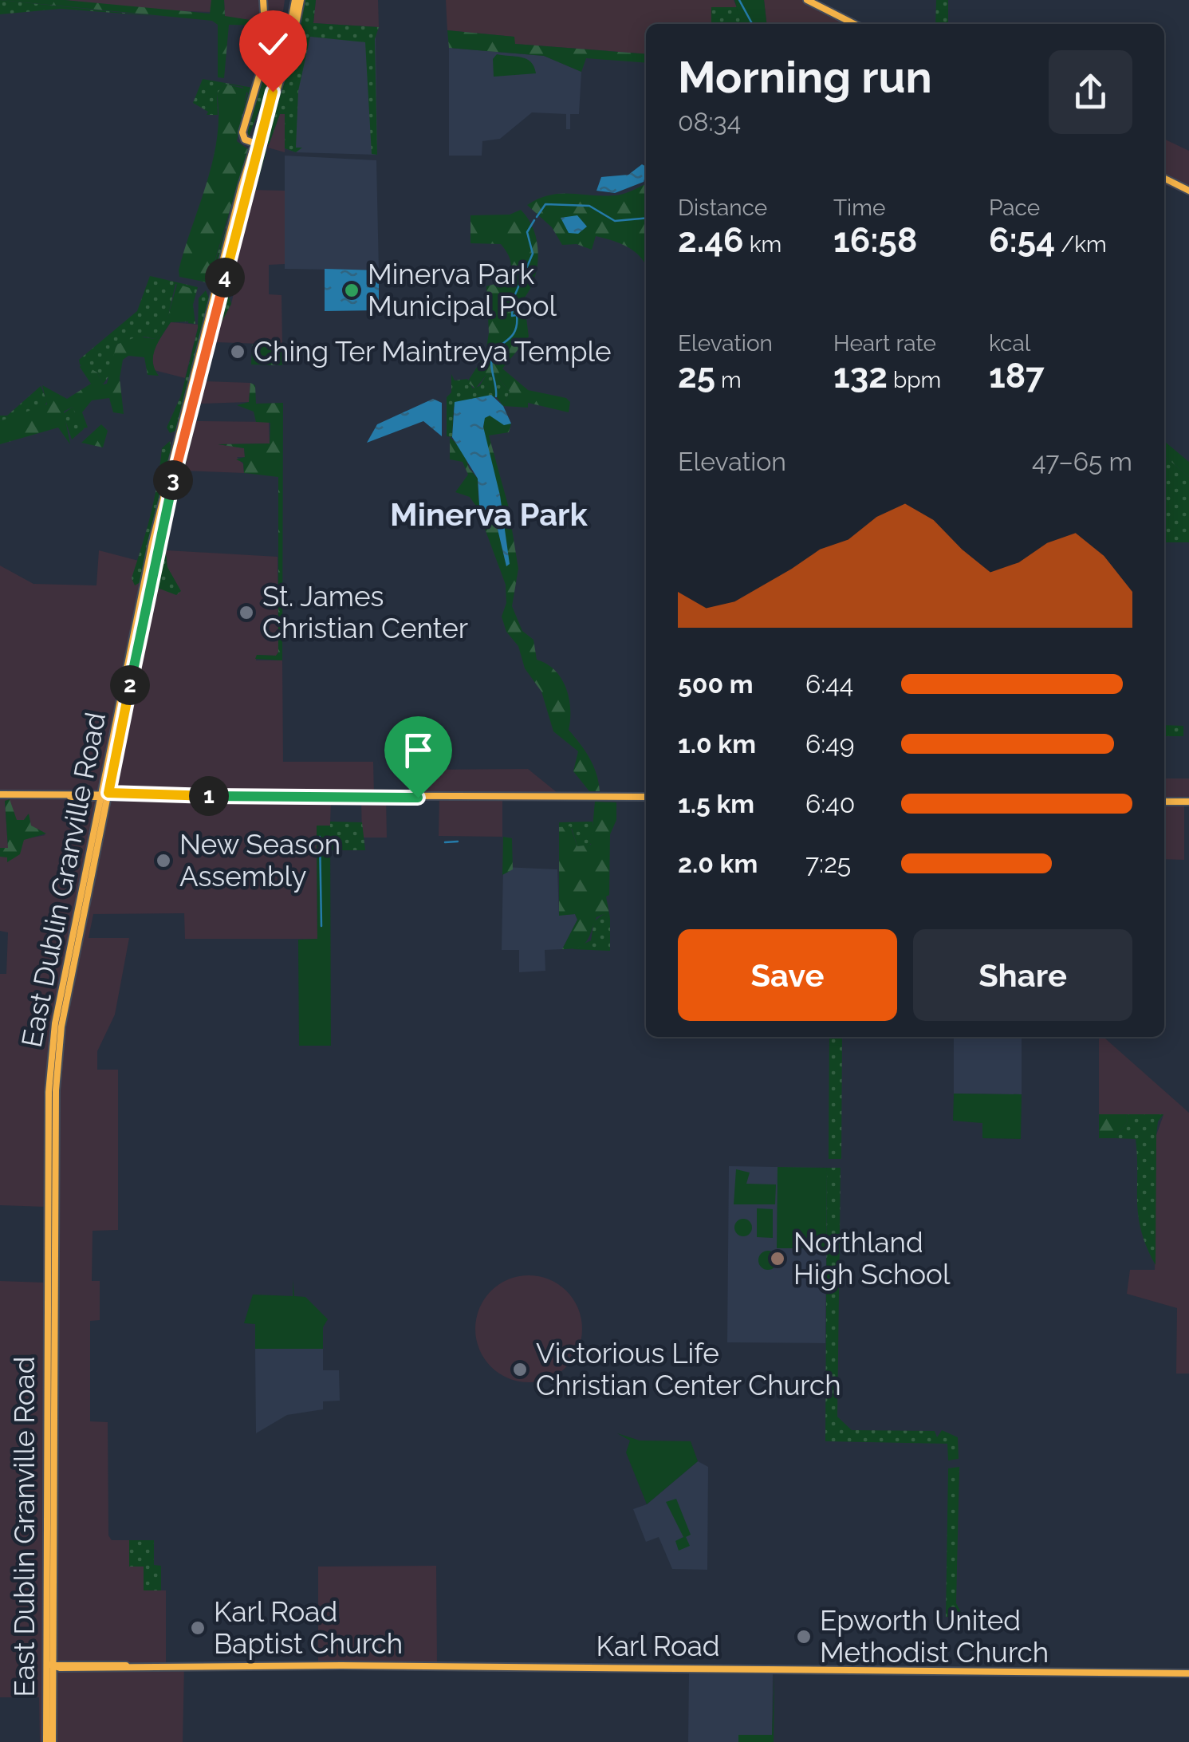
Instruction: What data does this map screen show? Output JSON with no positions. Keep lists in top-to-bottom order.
{
  "streets": {
    "main road": ["East Dublin Granville Road", "Karl Road"]
  },
  "crossings": [
    ["East Dublin Granville Road", "Karl Road"]
  ],
  "districts": ["Minerva Park"],
  "places": [
    "Minerva Park Municipal Pool",
    "Ching Ter Maintreya Temple",
    "St. James Christian Center",
    "New Season Assembly",
    "Northland High School",
    "Victorious Life Christian Center Church",
    "Karl Road Baptist Church",
    "Epworth United Methodist Church"
  ],
  "page": {
    "heading": ["Morning run", "08:34"],
    "stats": [
      ["Distance", "2.46 km"],
      ["Time", "16:58"],
      ["Pace", "6:54 /km"],
      ["Elevation", "25 m"],
      ["Heart rate", "132 bpm"],
      ["kcal", "187"]
    ],
    "pins": [
      "4",
      "3",
      "2",
      "1"
    ],
    "chart": ["Elevation", "47–65 m"],
    "list": [
      {
        "name": "500 m",
        "note": "6:44"
      },
      {
        "name": "1.0 km",
        "note": "6:49"
      },
      {
        "name": "1.5 km",
        "note": "6:40"
      },
      {
        "name": "2.0 km",
        "note": "7:25"
      }
    ],
    "buttons": ["Save", "Share"]
  }
}
